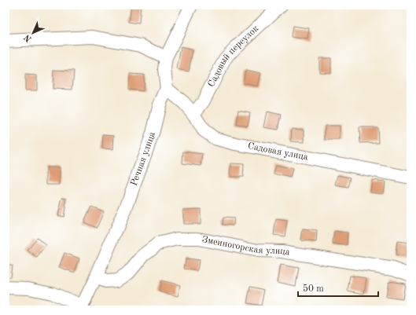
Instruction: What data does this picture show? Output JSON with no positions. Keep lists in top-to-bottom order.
{
  "streets": {
    "street": [
      "Садовый переулок",
      "Садовая улица",
      "Речная улица",
      "Змеиногорская улица"
    ]
  },
  "crossings": [
    ["Садовый переулок", "Садовая улица"],
    ["Садовая улица", "Речная улица"],
    ["Речная улица", "Змеиногорская улица"]
  ],
  "scale_bar": "50 m",
  "north": "bottom left"
}
